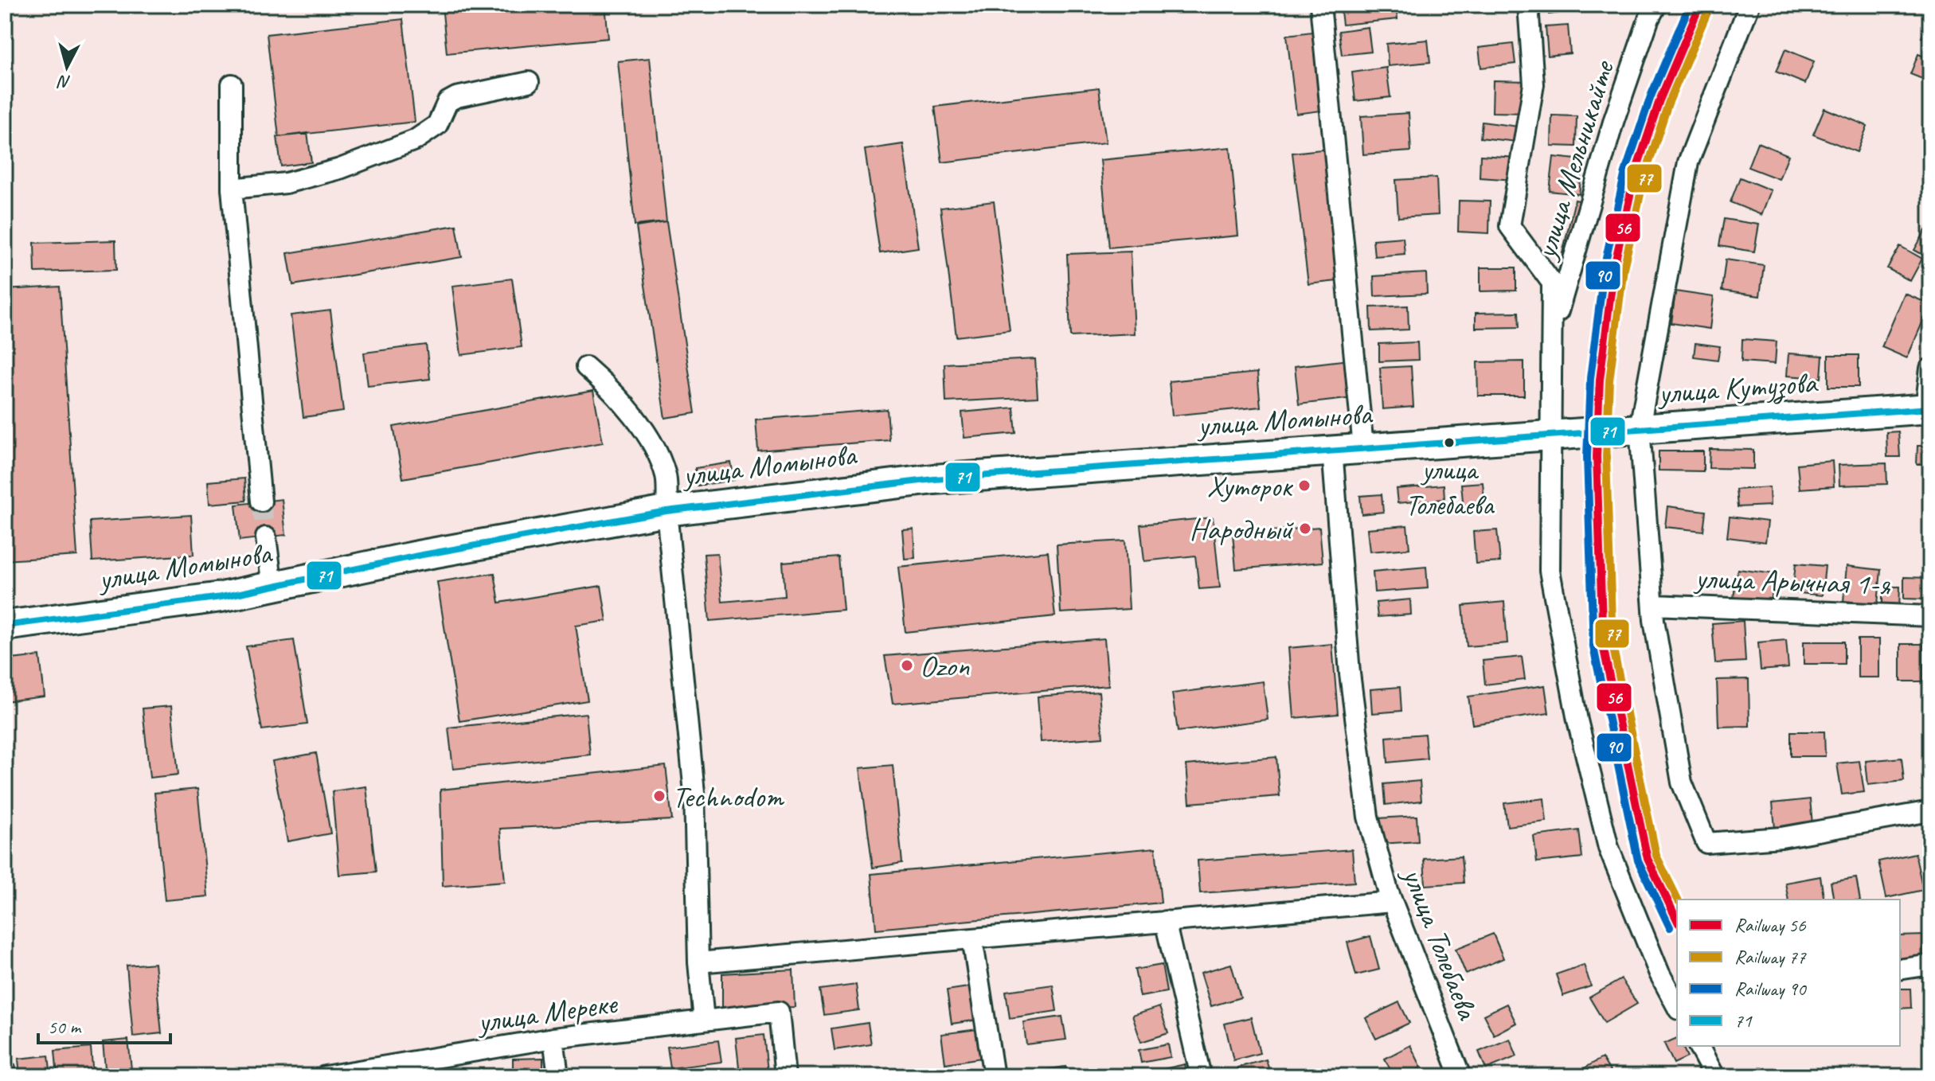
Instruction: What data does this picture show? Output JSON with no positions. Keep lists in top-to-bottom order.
{
  "streets": {
    "main road": ["улица Кутузова", "улица Момынова"],
    "street": [
      "улица Мельникайте",
      "улица Арычная 1-я",
      "улица Толебаева",
      "улица Мереке"
    ]
  },
  "crossings": [
    ["улица Мельникайте", "улица Кутузова"],
    ["улица Мельникайте", "улица Момынова"],
    ["улица Кутузова", "улица Момынова"],
    ["улица Момынова", "улица Толебаева"]
  ],
  "places": [
    "улица Толебаева",
    "Хуторок",
    "Народный",
    "Ozon",
    "Technodom"
  ],
  "lines": [
    "rail line 56",
    "rail line 90",
    "rail line 77",
    "transit line 71"
  ],
  "legend": [
    "Railway 56",
    "Railway 77",
    "Railway 90",
    "71"
  ],
  "scale_bar": "50 m",
  "north": "bottom"
}
